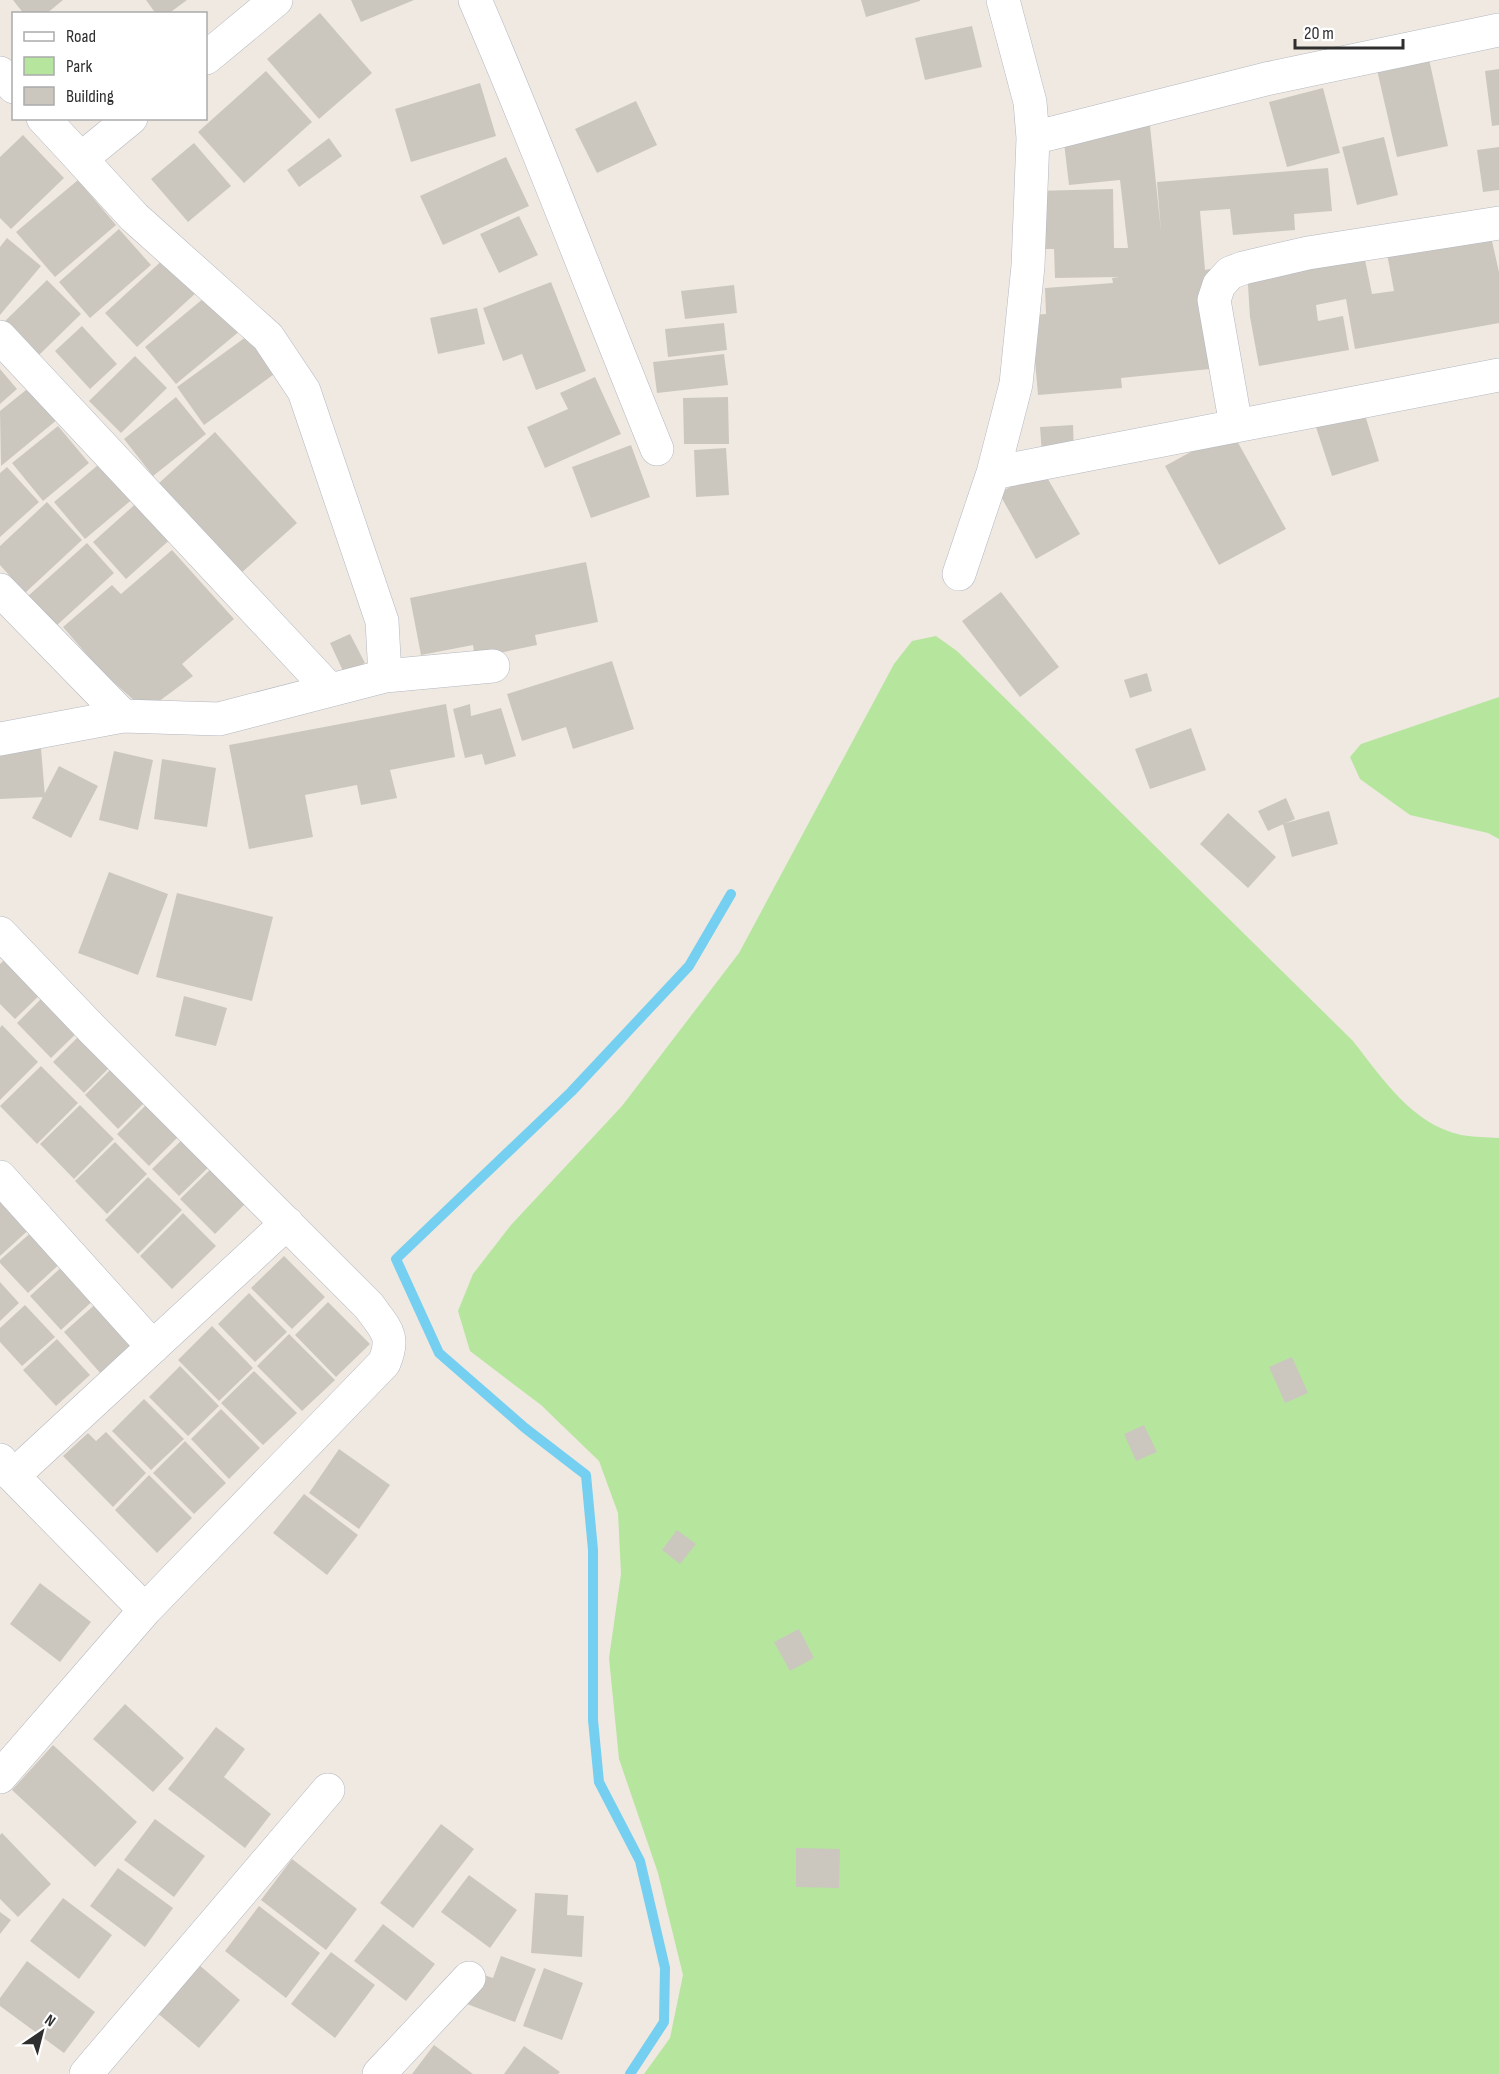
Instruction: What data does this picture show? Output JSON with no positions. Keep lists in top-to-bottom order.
{
  "legend": ["Road", "Park", "Building"],
  "scale_bar": "20 m",
  "north": "top right"
}
